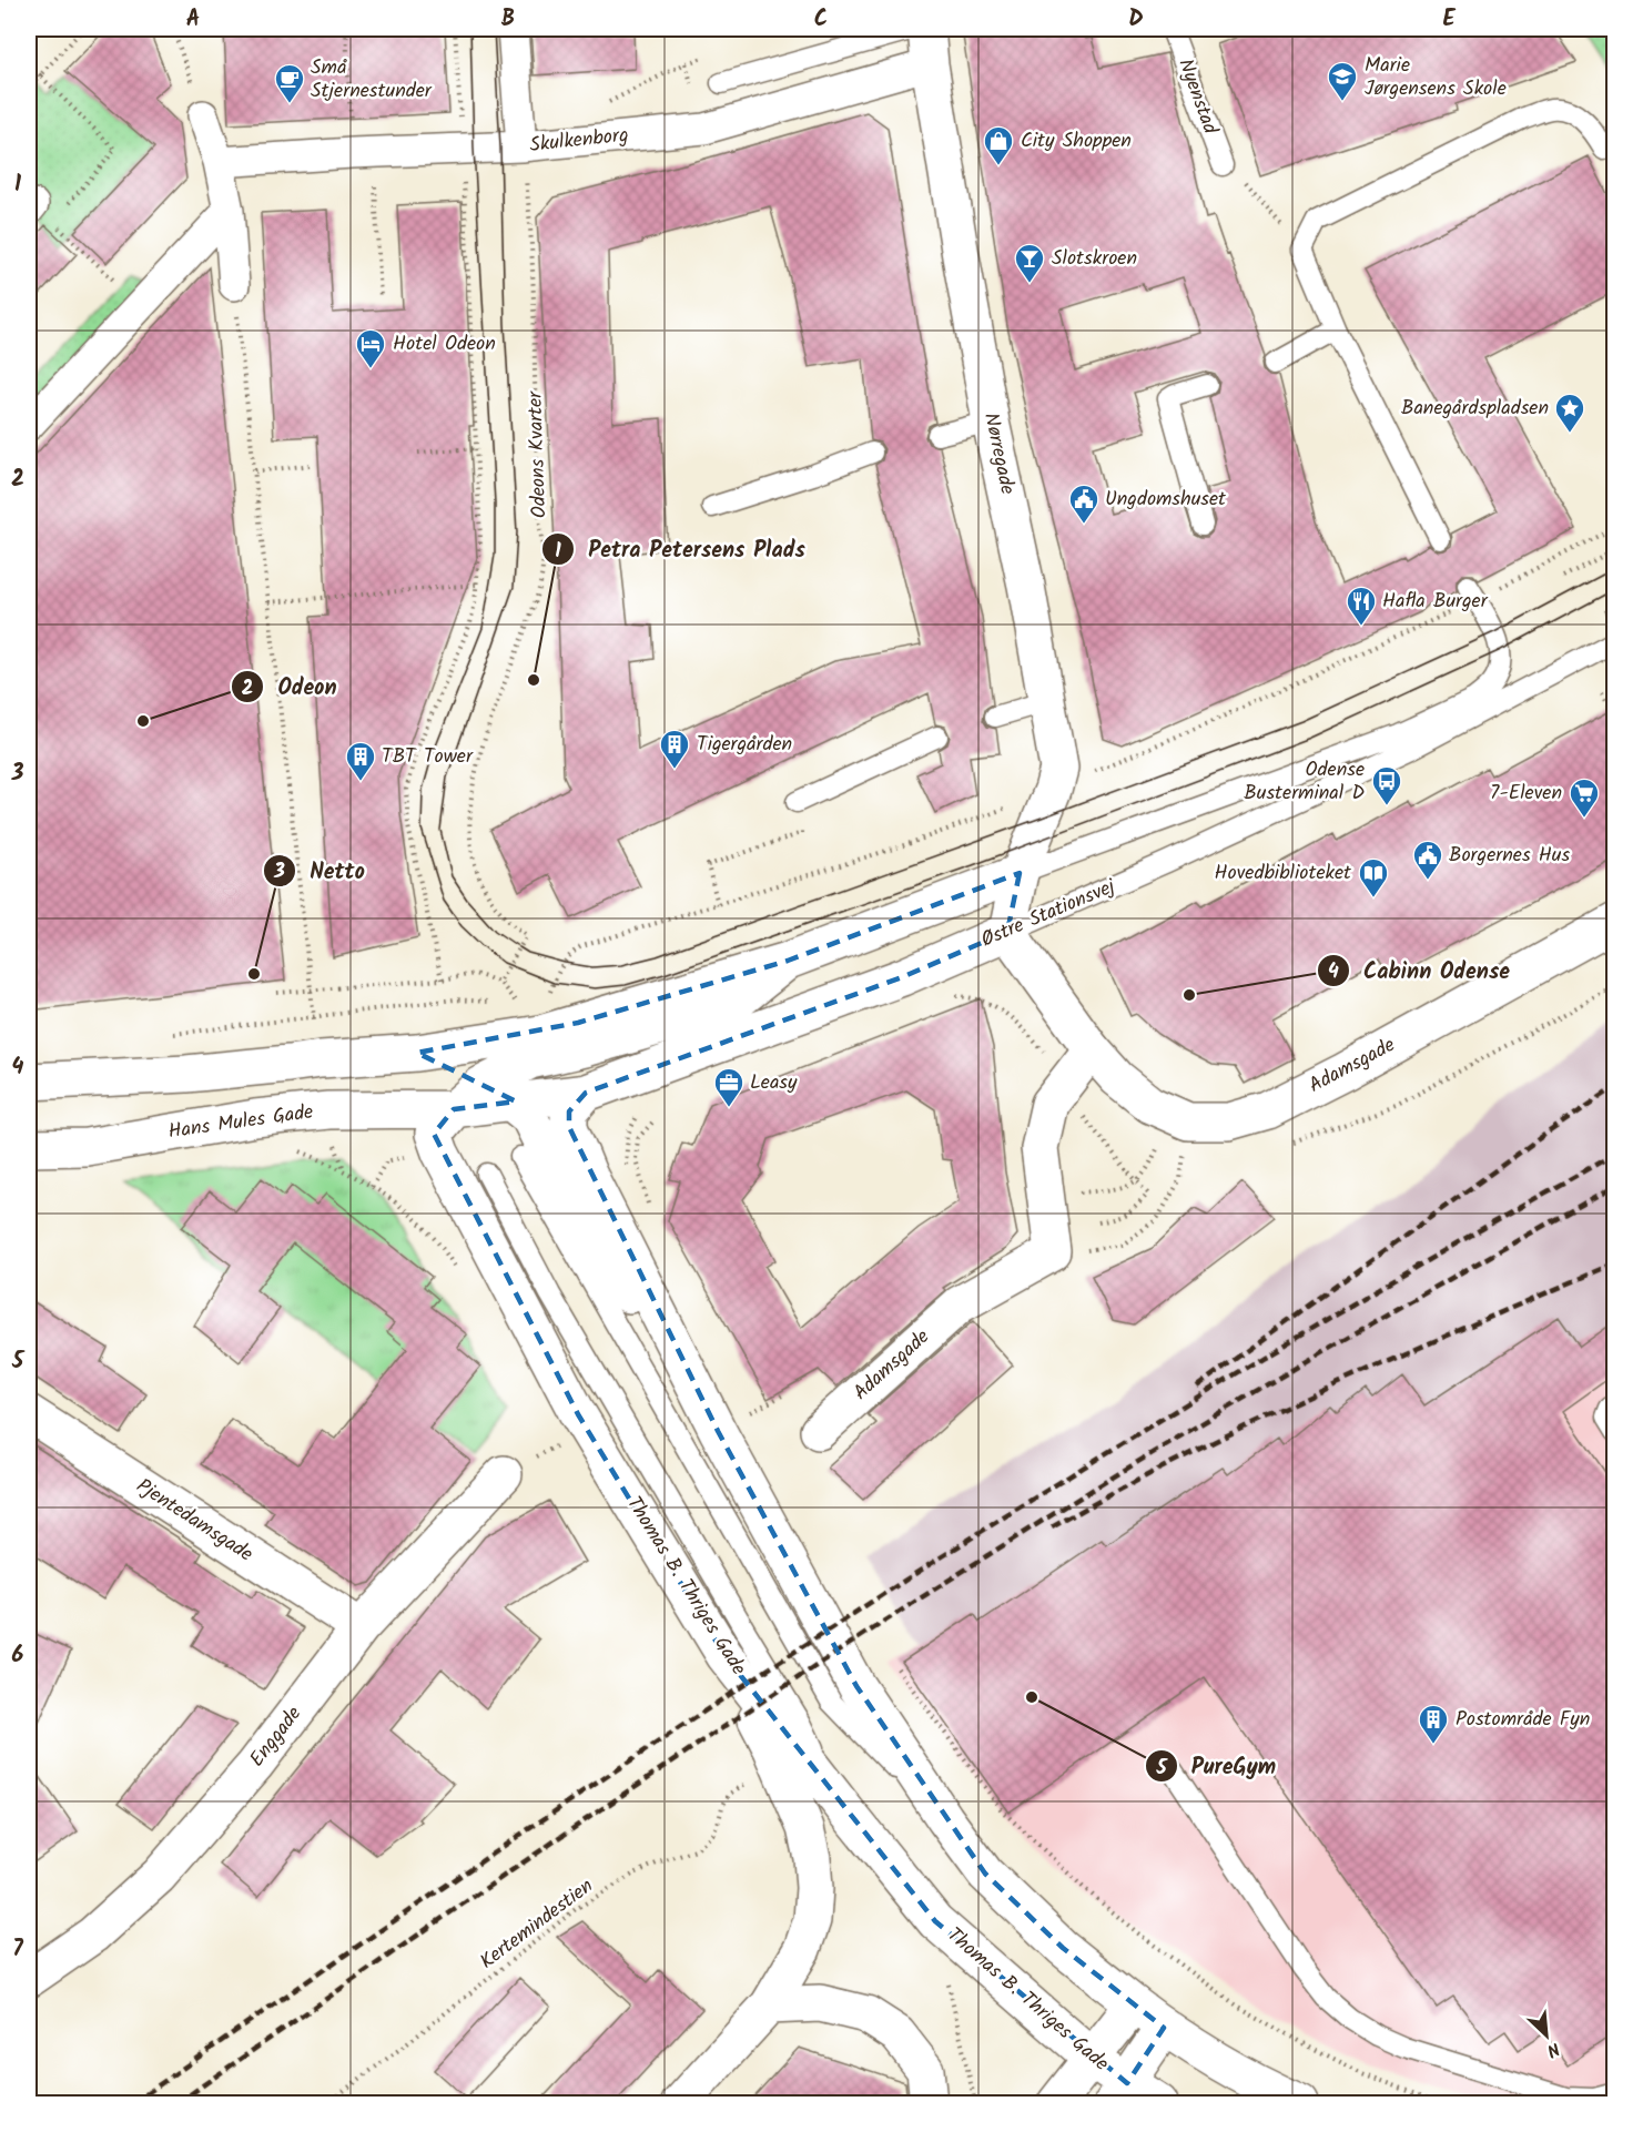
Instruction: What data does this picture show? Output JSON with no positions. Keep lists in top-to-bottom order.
{
  "streets": {
    "street": [
      "Skulkenborg",
      "Nørregade",
      "Østre Stationsvej",
      "Adamsgade",
      "Hans Mules Gade",
      "Pjentedamsgade",
      "Thomas B. Thriges Gade",
      "Enggade"
    ],
    "lane": ["Nyenstad"],
    "path": ["Odeons Kvarter", "Kertemindestien"]
  },
  "crossings": [
    ["Skulkenborg", "Nørregade"],
    ["Skulkenborg", "Odeons Kvarter"],
    ["Østre Stationsvej", "Adamsgade"],
    ["Østre Stationsvej", "Hans Mules Gade"],
    ["Østre Stationsvej", "Thomas B. Thriges Gade"],
    ["Hans Mules Gade", "Thomas B. Thriges Gade"],
    ["Pjentedamsgade", "Enggade"]
  ],
  "places": {
    "school or university": ["Marie Jørgensens Skole"],
    "cafe": ["Små Stjernestunder"],
    "shop": ["City Shoppen"],
    "bar": ["Slotskroen"],
    "hotel": ["Hotel Odeon"],
    "place": ["Banegårdspladsen"],
    "public building": ["Ungdomshuset", "Borgernes Hus"],
    "restaurant": ["Hafla Burger"],
    "other": [
      "Petra Petersens Plads",
      "Odeon",
      "Netto",
      "Cabinn Odense",
      "PureGym"
    ],
    "building": ["Tigergården", "TBT Tower", "Postområde Fyn"],
    "bus stop": ["Odense Busterminal D"],
    "supermarket": ["7-Eleven"],
    "library": ["Hovedbiblioteket"],
    "office": ["Leasy"]
  },
  "north": "bottom right",
  "grid": {
    "columns": [
      "A",
      "B",
      "C",
      "D",
      "E"
    ],
    "rows": [
      "1",
      "2",
      "3",
      "4",
      "5",
      "6",
      "7"
    ]
  }
}
